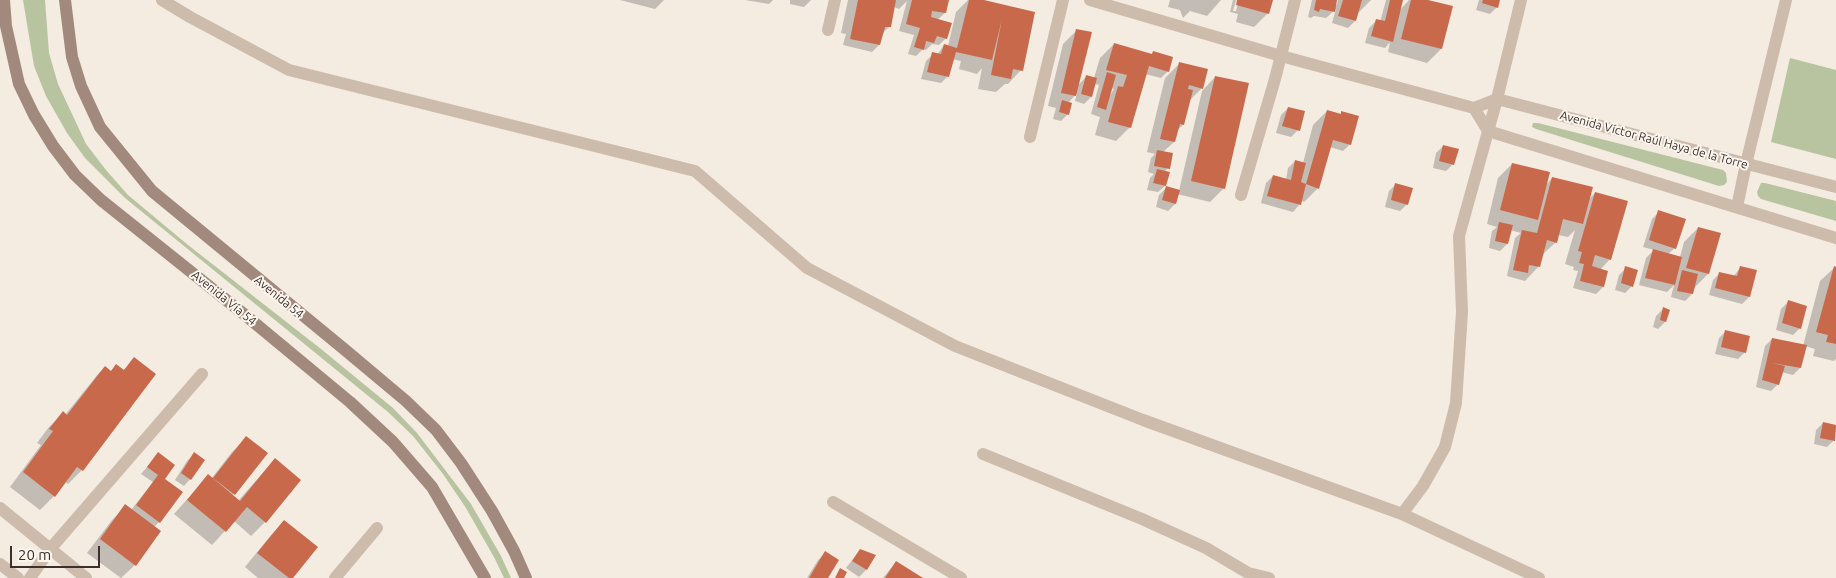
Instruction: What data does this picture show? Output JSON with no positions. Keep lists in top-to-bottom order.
{
  "streets": {
    "main road": ["Avenida 54", "Avenida Vía 54"],
    "street": ["Avenida Víctor Raúl Haya de la Torre"]
  },
  "scale_bar": "20 m"
}
